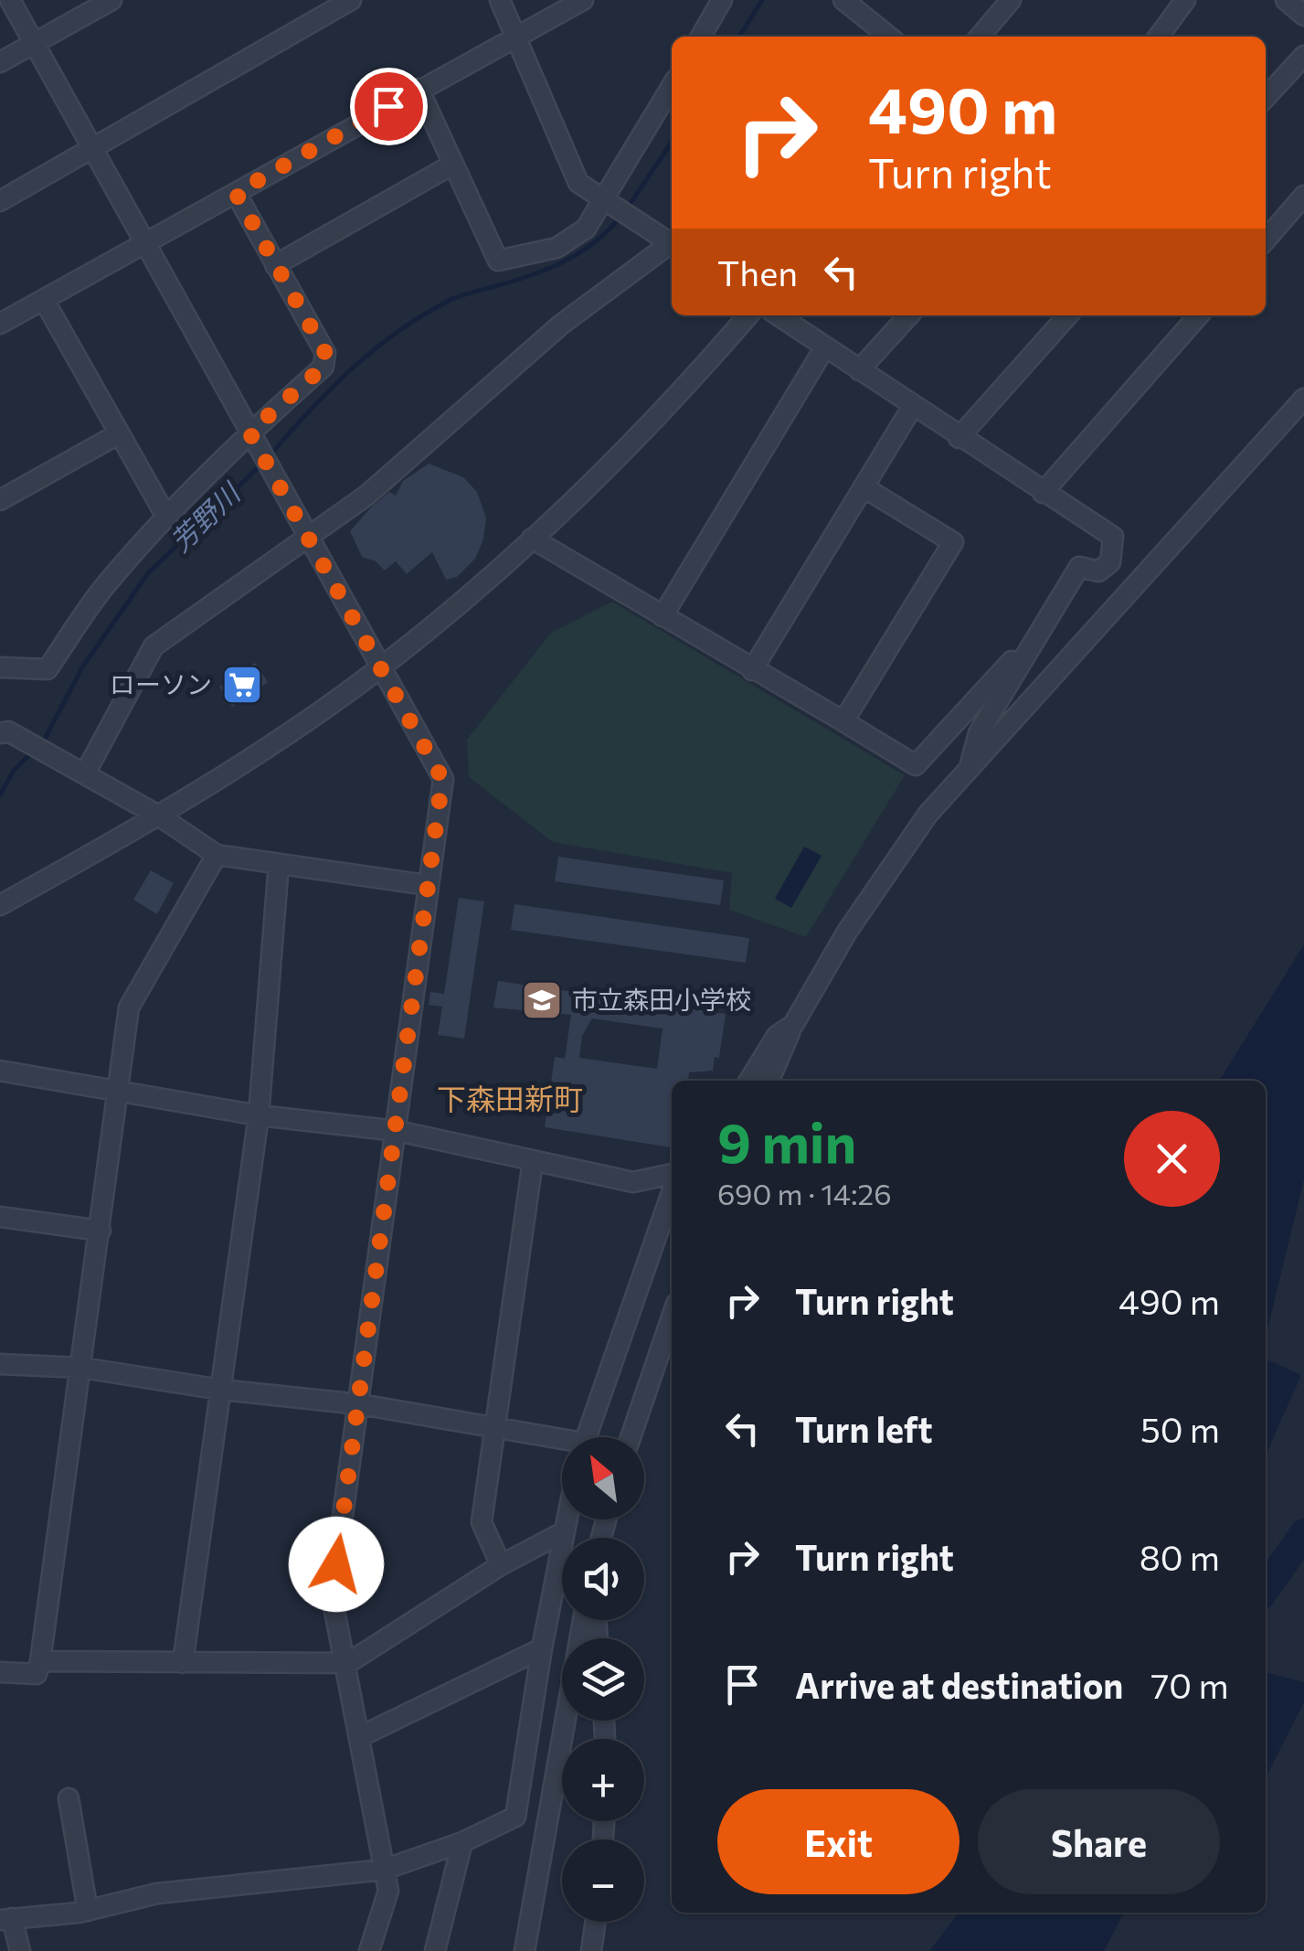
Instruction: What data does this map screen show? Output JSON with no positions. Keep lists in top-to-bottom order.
{
  "districts": ["下森田新町"],
  "water": ["芳野川"],
  "places": {
    "supermarket": ["ローソン"],
    "school or university": ["市立森田小学校"]
  },
  "north": "top left",
  "page": {
    "turn": ["490 m", "Turn right"],
    "then": "Then",
    "heading": ["9 min", "690 m · 14:26"],
    "list": [
      {
        "name": "Turn right",
        "value": "490 m"
      },
      {
        "name": "Turn left",
        "value": "50 m"
      },
      {
        "name": "Turn right",
        "value": "80 m"
      },
      {
        "name": "Arrive at destination",
        "value": "70 m"
      }
    ],
    "map_buttons": ["+", "−"],
    "buttons": ["Exit", "Share"]
  }
}
